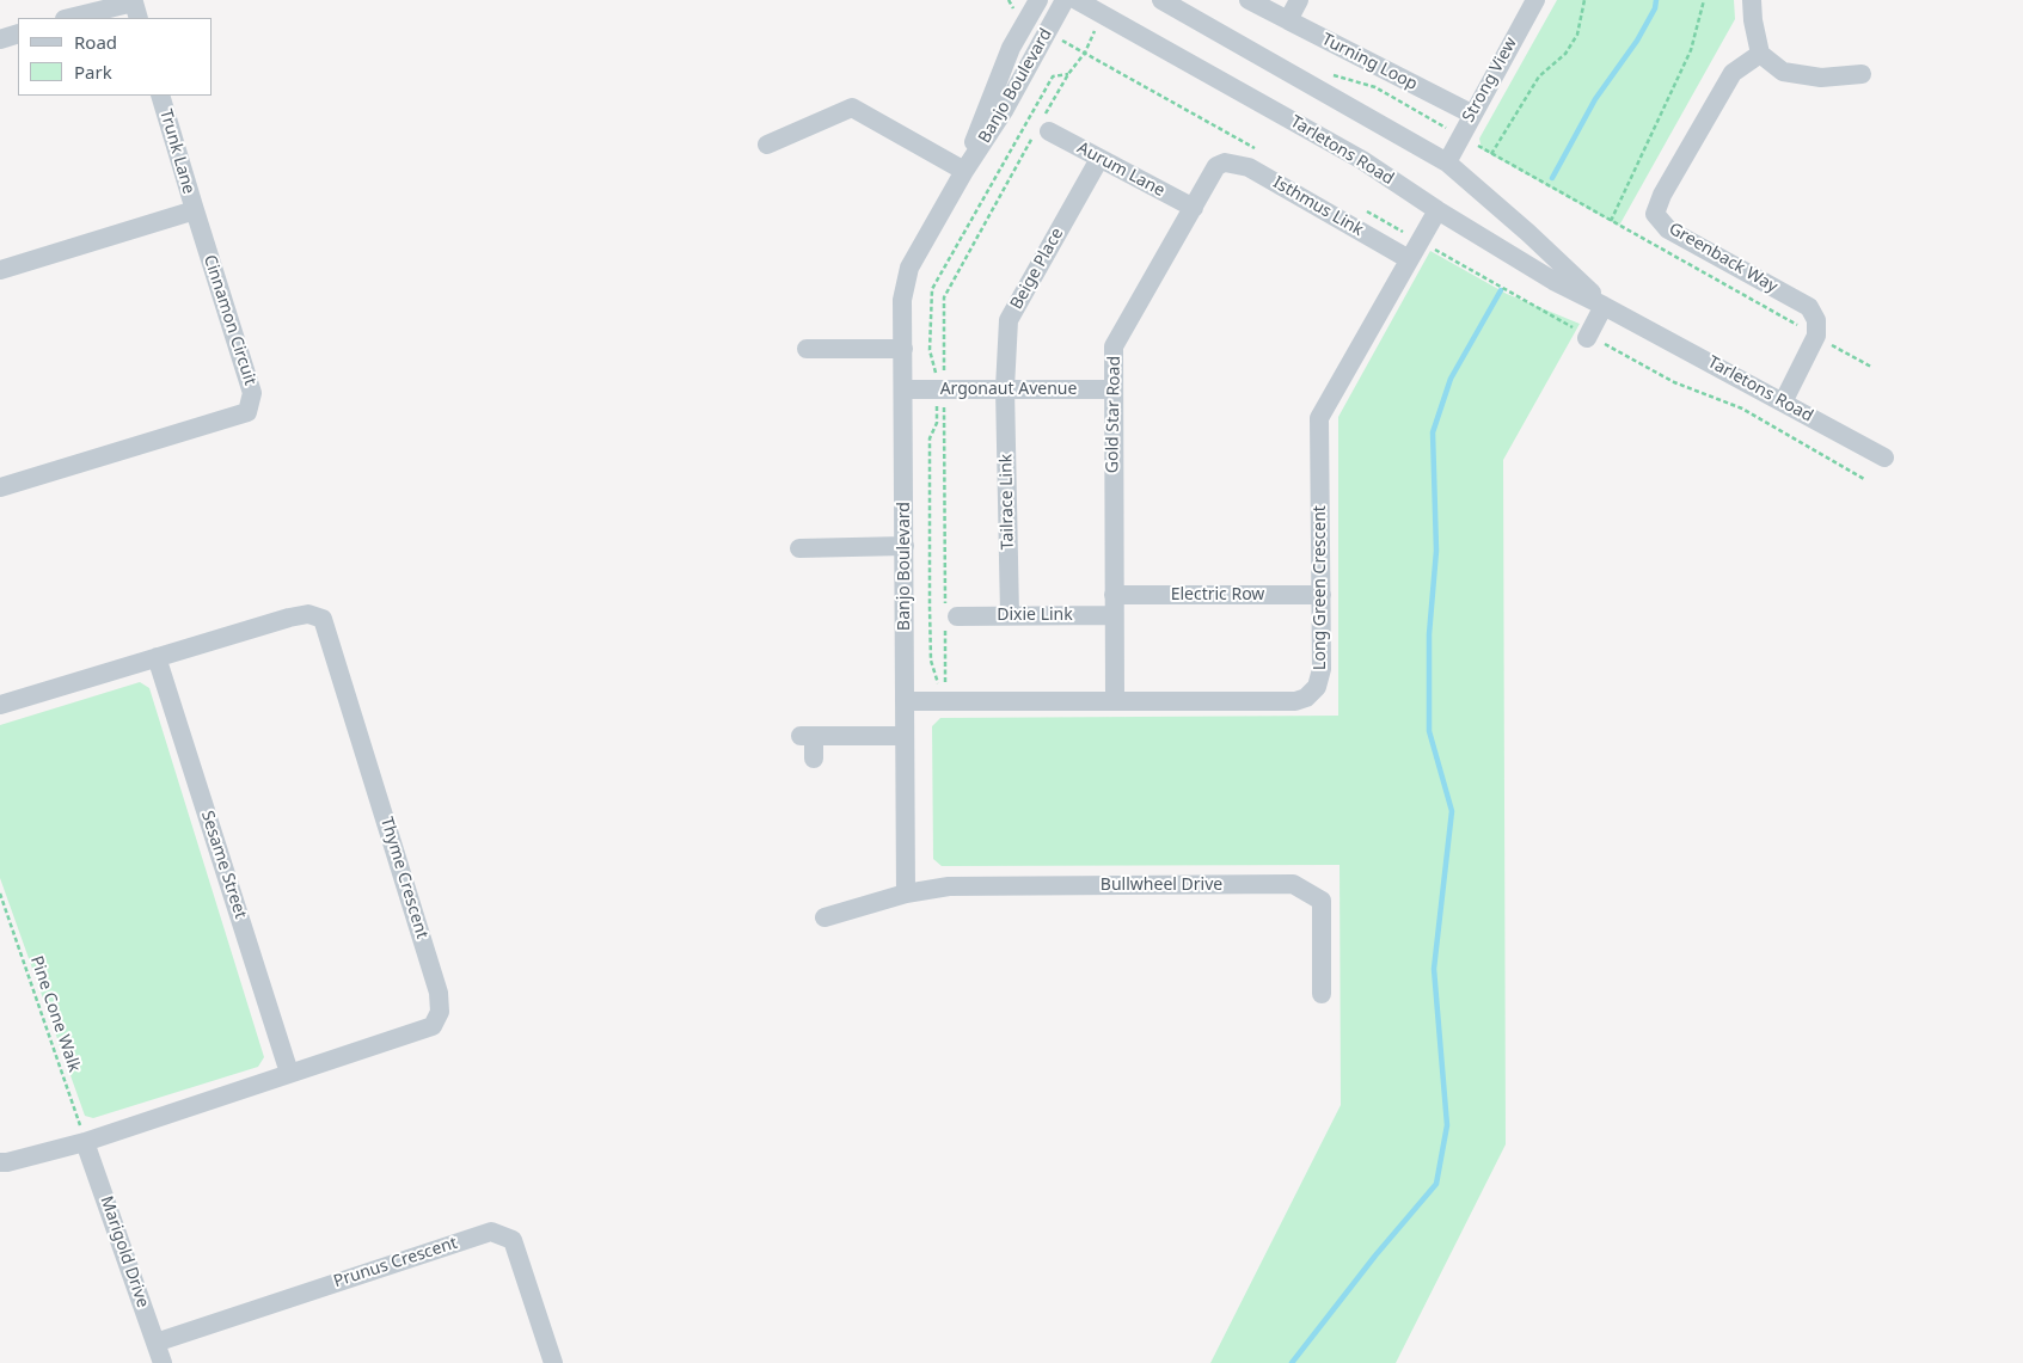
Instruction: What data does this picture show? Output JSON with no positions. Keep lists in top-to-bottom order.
{
  "streets": {
    "street": [
      "Turning Loop",
      "Strong View",
      "Banjo Boulevard",
      "Tarletons Road",
      "Trunk Lane",
      "Aurum Lane",
      "Isthmus Link",
      "Greenback Way",
      "Beige Place",
      "Cinnamon Circuit",
      "Argonaut Avenue",
      "Gold Star Road",
      "Tailrace Link",
      "Long Green Crescent",
      "Electric Row",
      "Dixie Link",
      "Sesame Street",
      "Thyme Crescent",
      "Bullwheel Drive",
      "Marigold Drive",
      "Prunus Crescent"
    ],
    "path": ["Pine Cone Walk"]
  },
  "crossings": [
    ["Turning Loop", "Strong View"],
    ["Strong View", "Tarletons Road"],
    ["Banjo Boulevard", "Argonaut Avenue"],
    ["Banjo Boulevard", "Long Green Crescent"],
    ["Banjo Boulevard", "Bullwheel Drive"],
    ["Tarletons Road", "Long Green Crescent"],
    ["Trunk Lane", "Cinnamon Circuit"],
    ["Aurum Lane", "Beige Place"],
    ["Aurum Lane", "Gold Star Road"],
    ["Isthmus Link", "Gold Star Road"],
    ["Isthmus Link", "Long Green Crescent"],
    ["Beige Place", "Argonaut Avenue"],
    ["Beige Place", "Tailrace Link"],
    ["Argonaut Avenue", "Gold Star Road"],
    ["Argonaut Avenue", "Tailrace Link"],
    ["Gold Star Road", "Long Green Crescent"],
    ["Gold Star Road", "Electric Row"],
    ["Gold Star Road", "Dixie Link"],
    ["Tailrace Link", "Dixie Link"],
    ["Long Green Crescent", "Electric Row"],
    ["Sesame Street", "Thyme Crescent"],
    ["Thyme Crescent", "Pine Cone Walk"],
    ["Thyme Crescent", "Marigold Drive"],
    ["Pine Cone Walk", "Marigold Drive"],
    ["Marigold Drive", "Prunus Crescent"]
  ],
  "legend": ["Road", "Park"]
}
